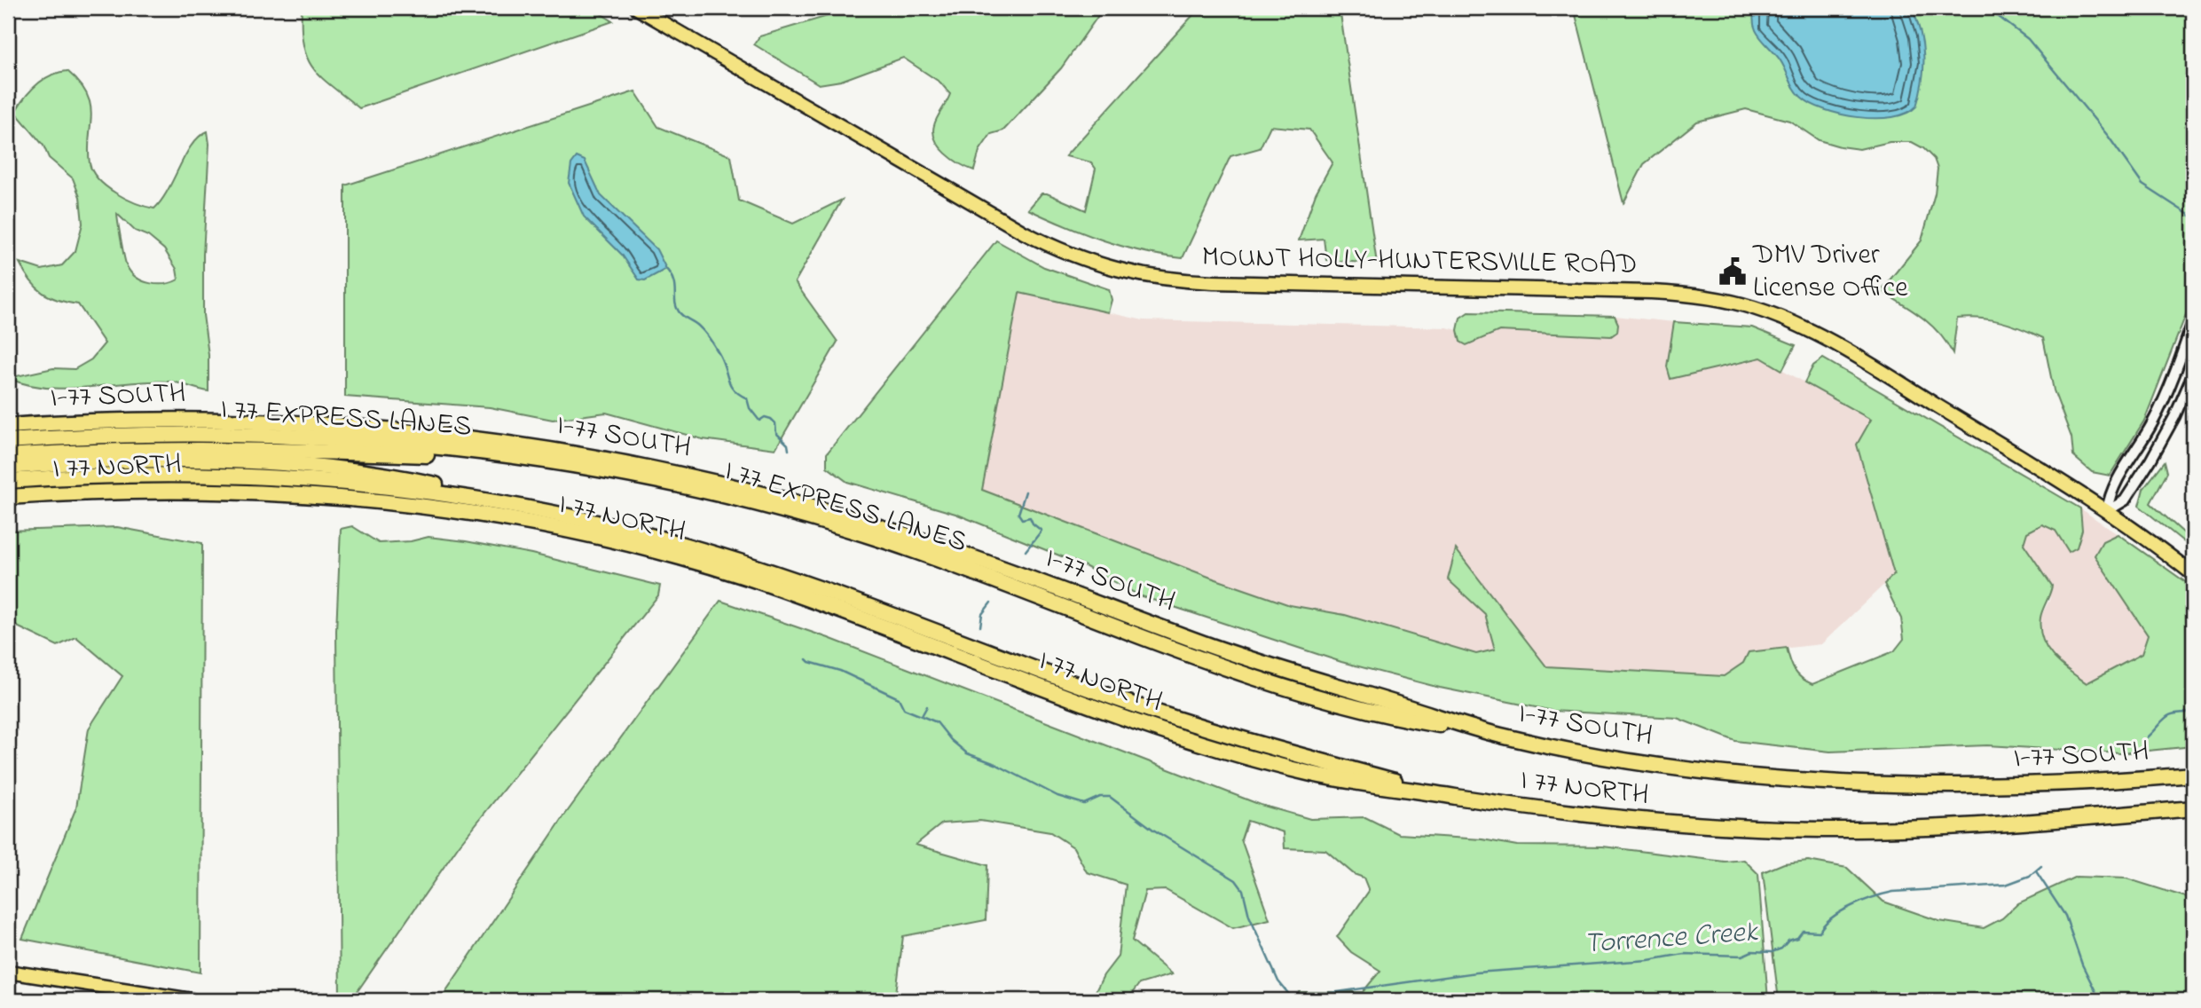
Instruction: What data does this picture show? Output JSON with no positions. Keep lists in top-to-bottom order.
{
  "streets": {
    "highway": ["I-77 SOUTH", "I 77 EXPRESS LANES", "I 77 NORTH"],
    "main road": ["MOUNT HOLLY-HUNTERSVILLE ROAD"]
  },
  "crossings": [
    ["I-77 SOUTH", "I 77 EXPRESS LANES"]
  ],
  "water": ["Torrence Creek"],
  "places": {
    "public building": ["DMV Driver License Office"]
  }
}
